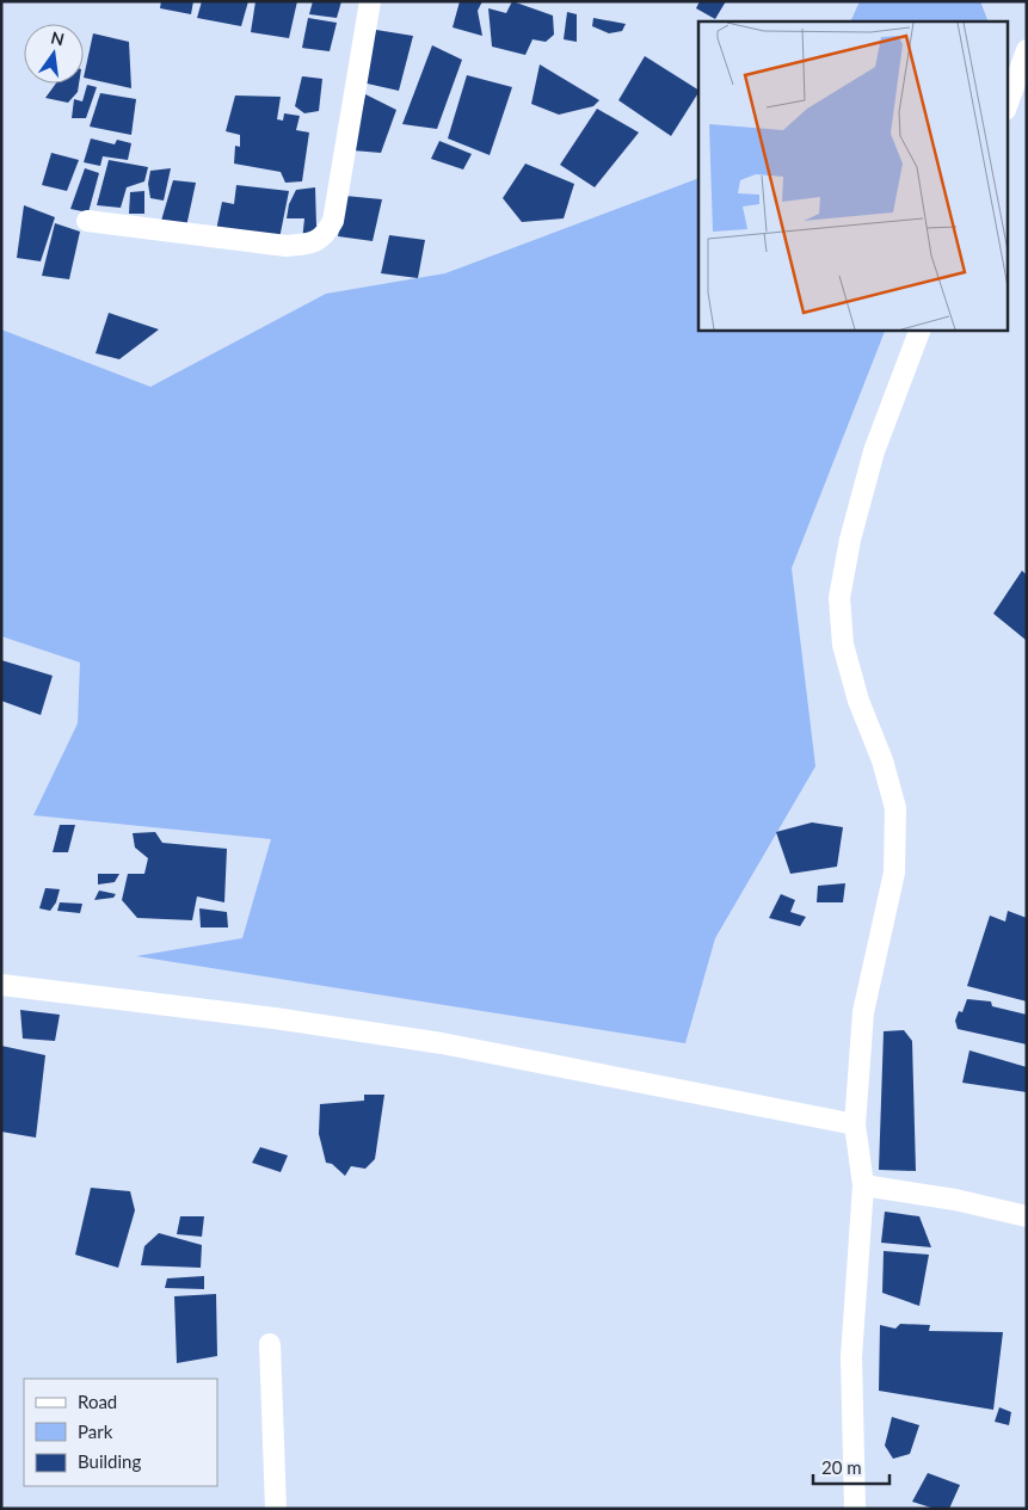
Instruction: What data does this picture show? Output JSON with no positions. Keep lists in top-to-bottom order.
{
  "legend": ["Road", "Park", "Building"],
  "scale_bar": "20 m",
  "north": "top"
}
